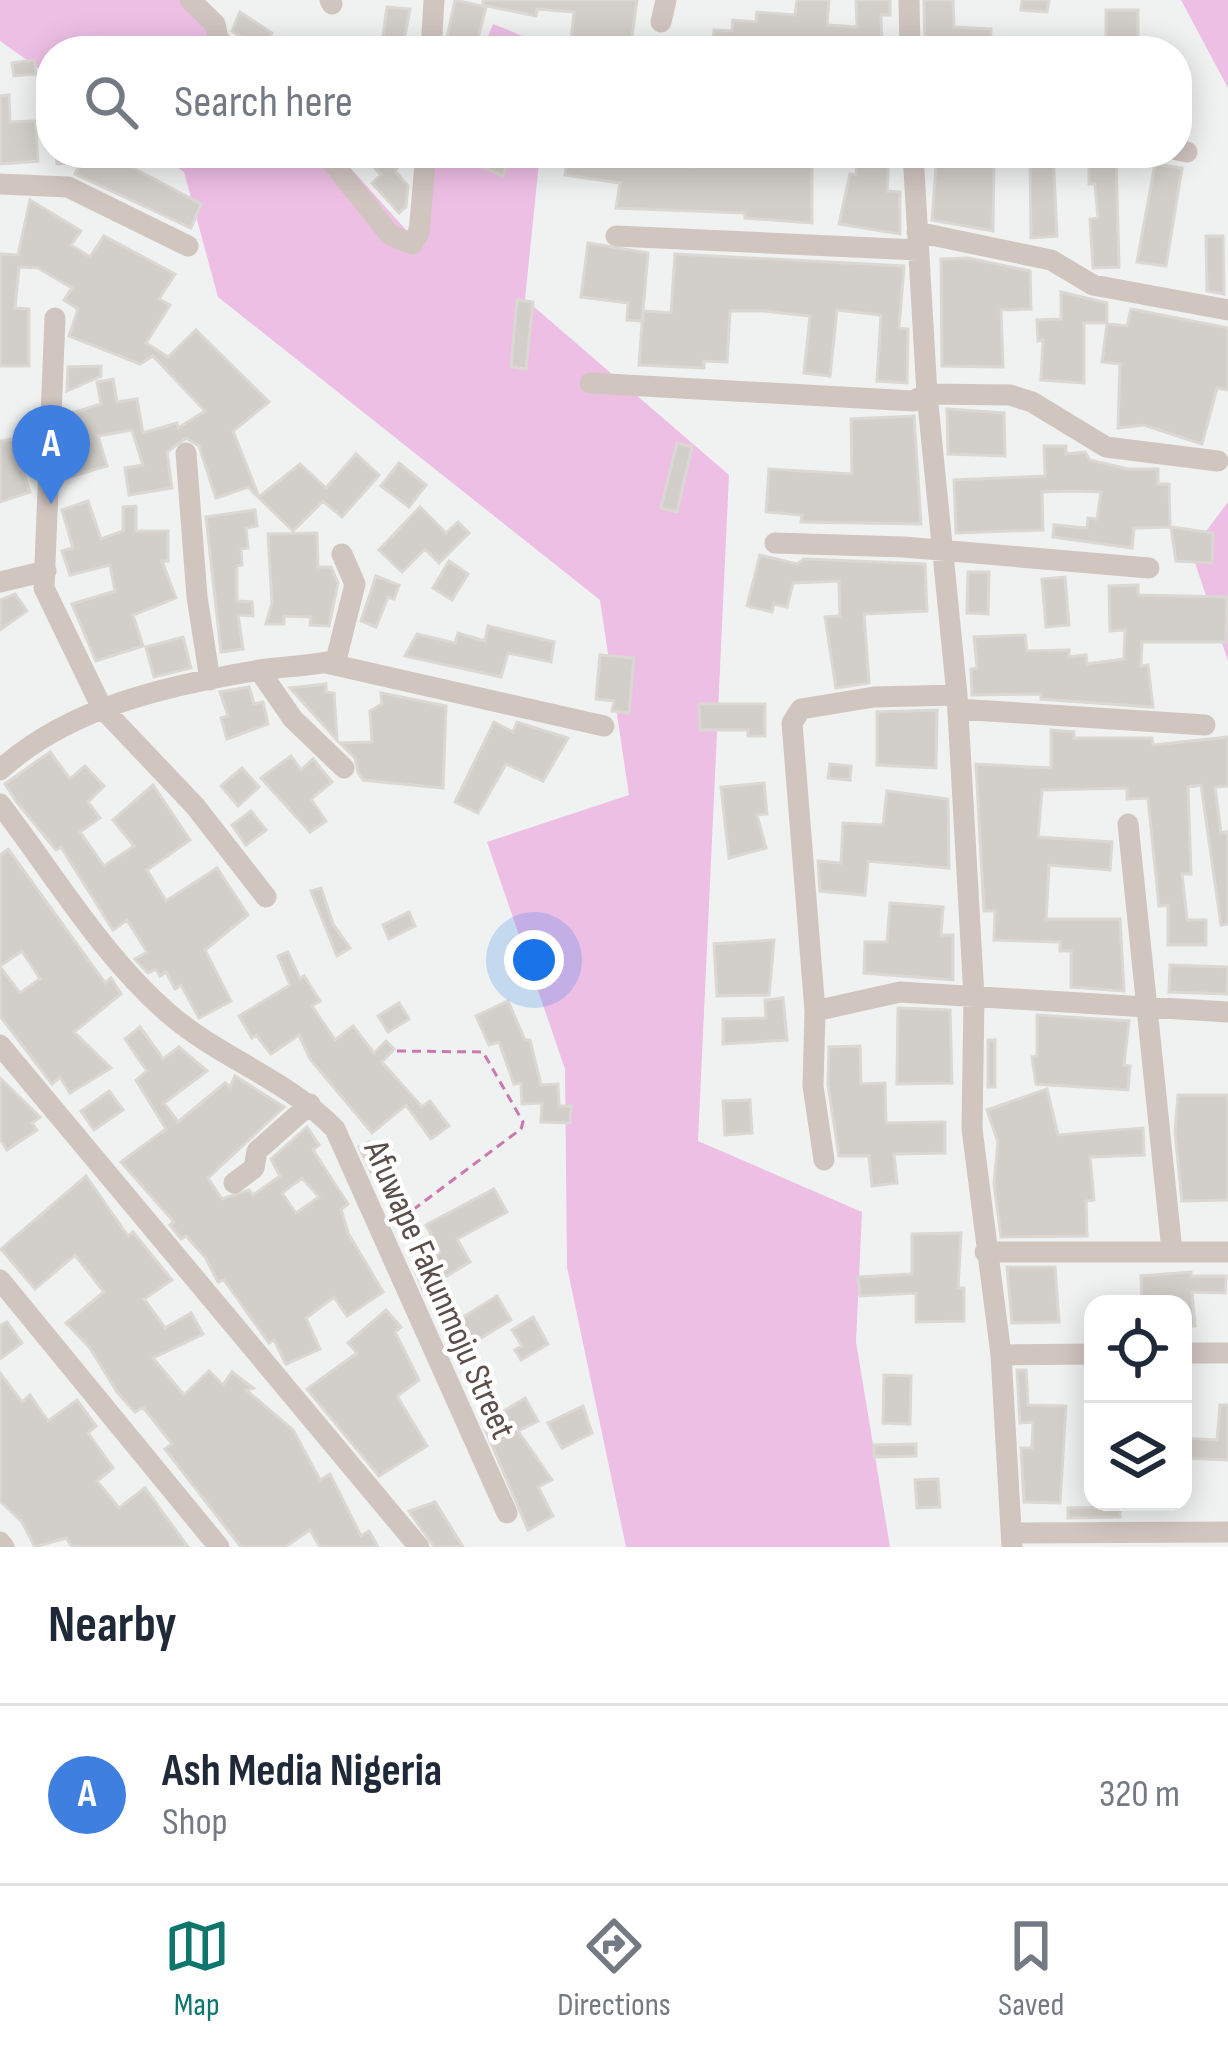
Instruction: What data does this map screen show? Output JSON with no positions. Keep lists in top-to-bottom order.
{
  "streets": {
    "street": ["Afuwape Fakunmoju Street"]
  },
  "page": {
    "search": "Search here",
    "pins": "A",
    "heading": "Nearby",
    "list": [
      {
        "mark": "A",
        "name": "Ash Media Nigeria",
        "note": "Shop",
        "value": "320 m"
      }
    ],
    "nav": ["Map", "Directions", "Saved"]
  }
}
